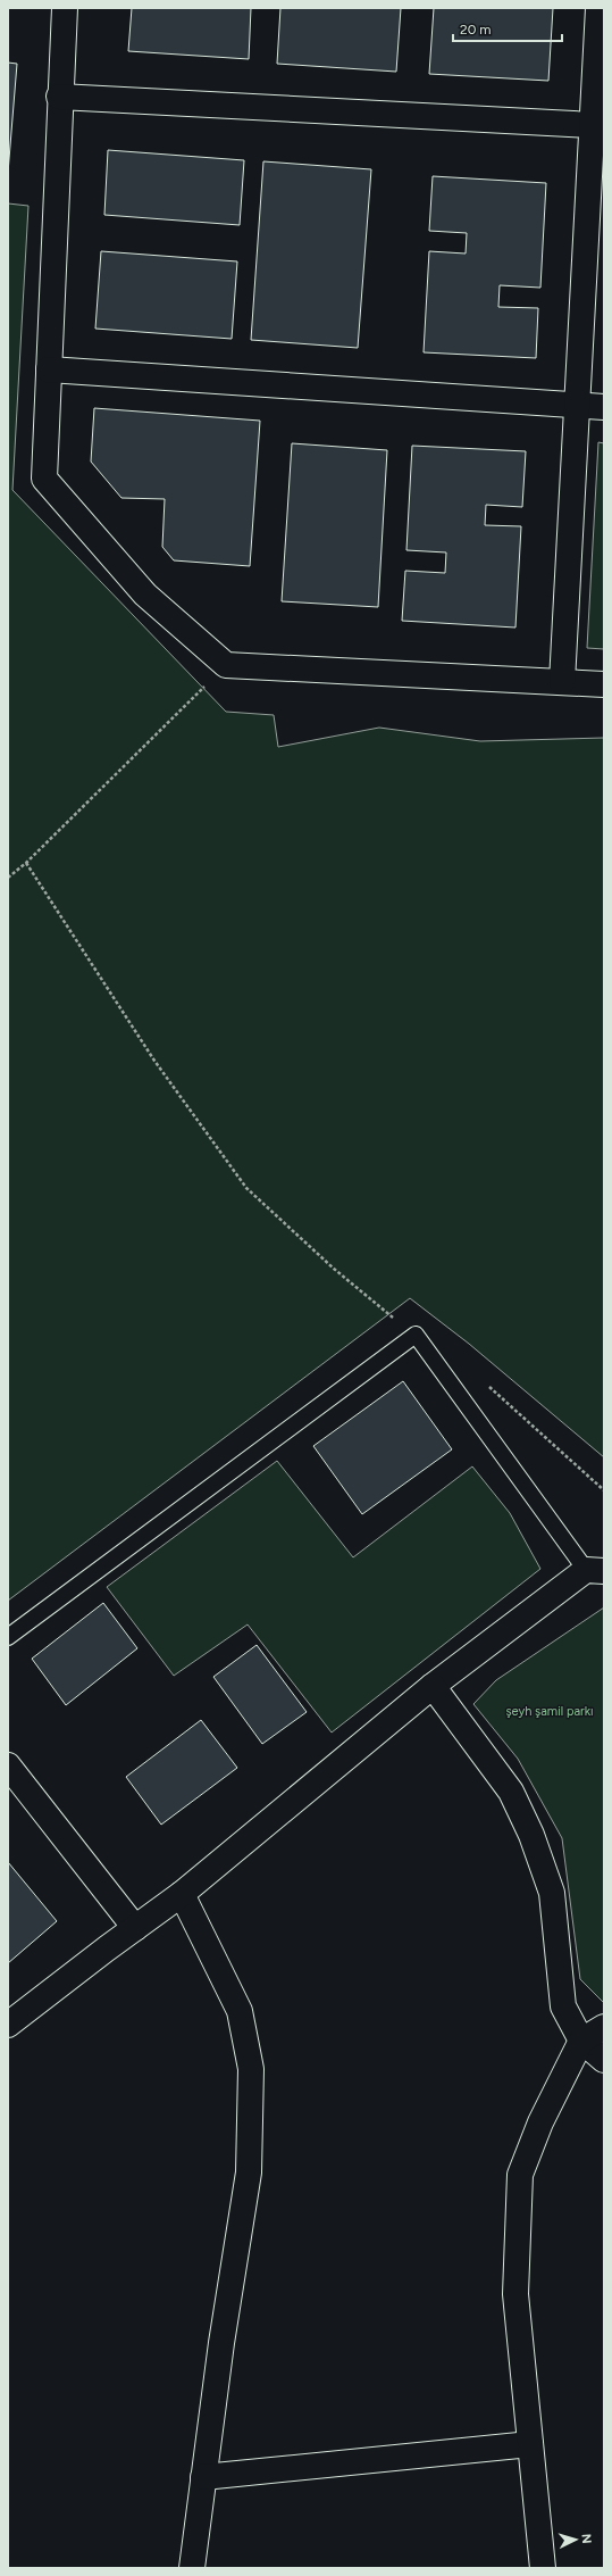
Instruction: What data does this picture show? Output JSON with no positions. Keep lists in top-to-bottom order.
{
  "parks": ["şeyh şamil parkı"],
  "scale_bar": "20 m",
  "north": "right"
}
